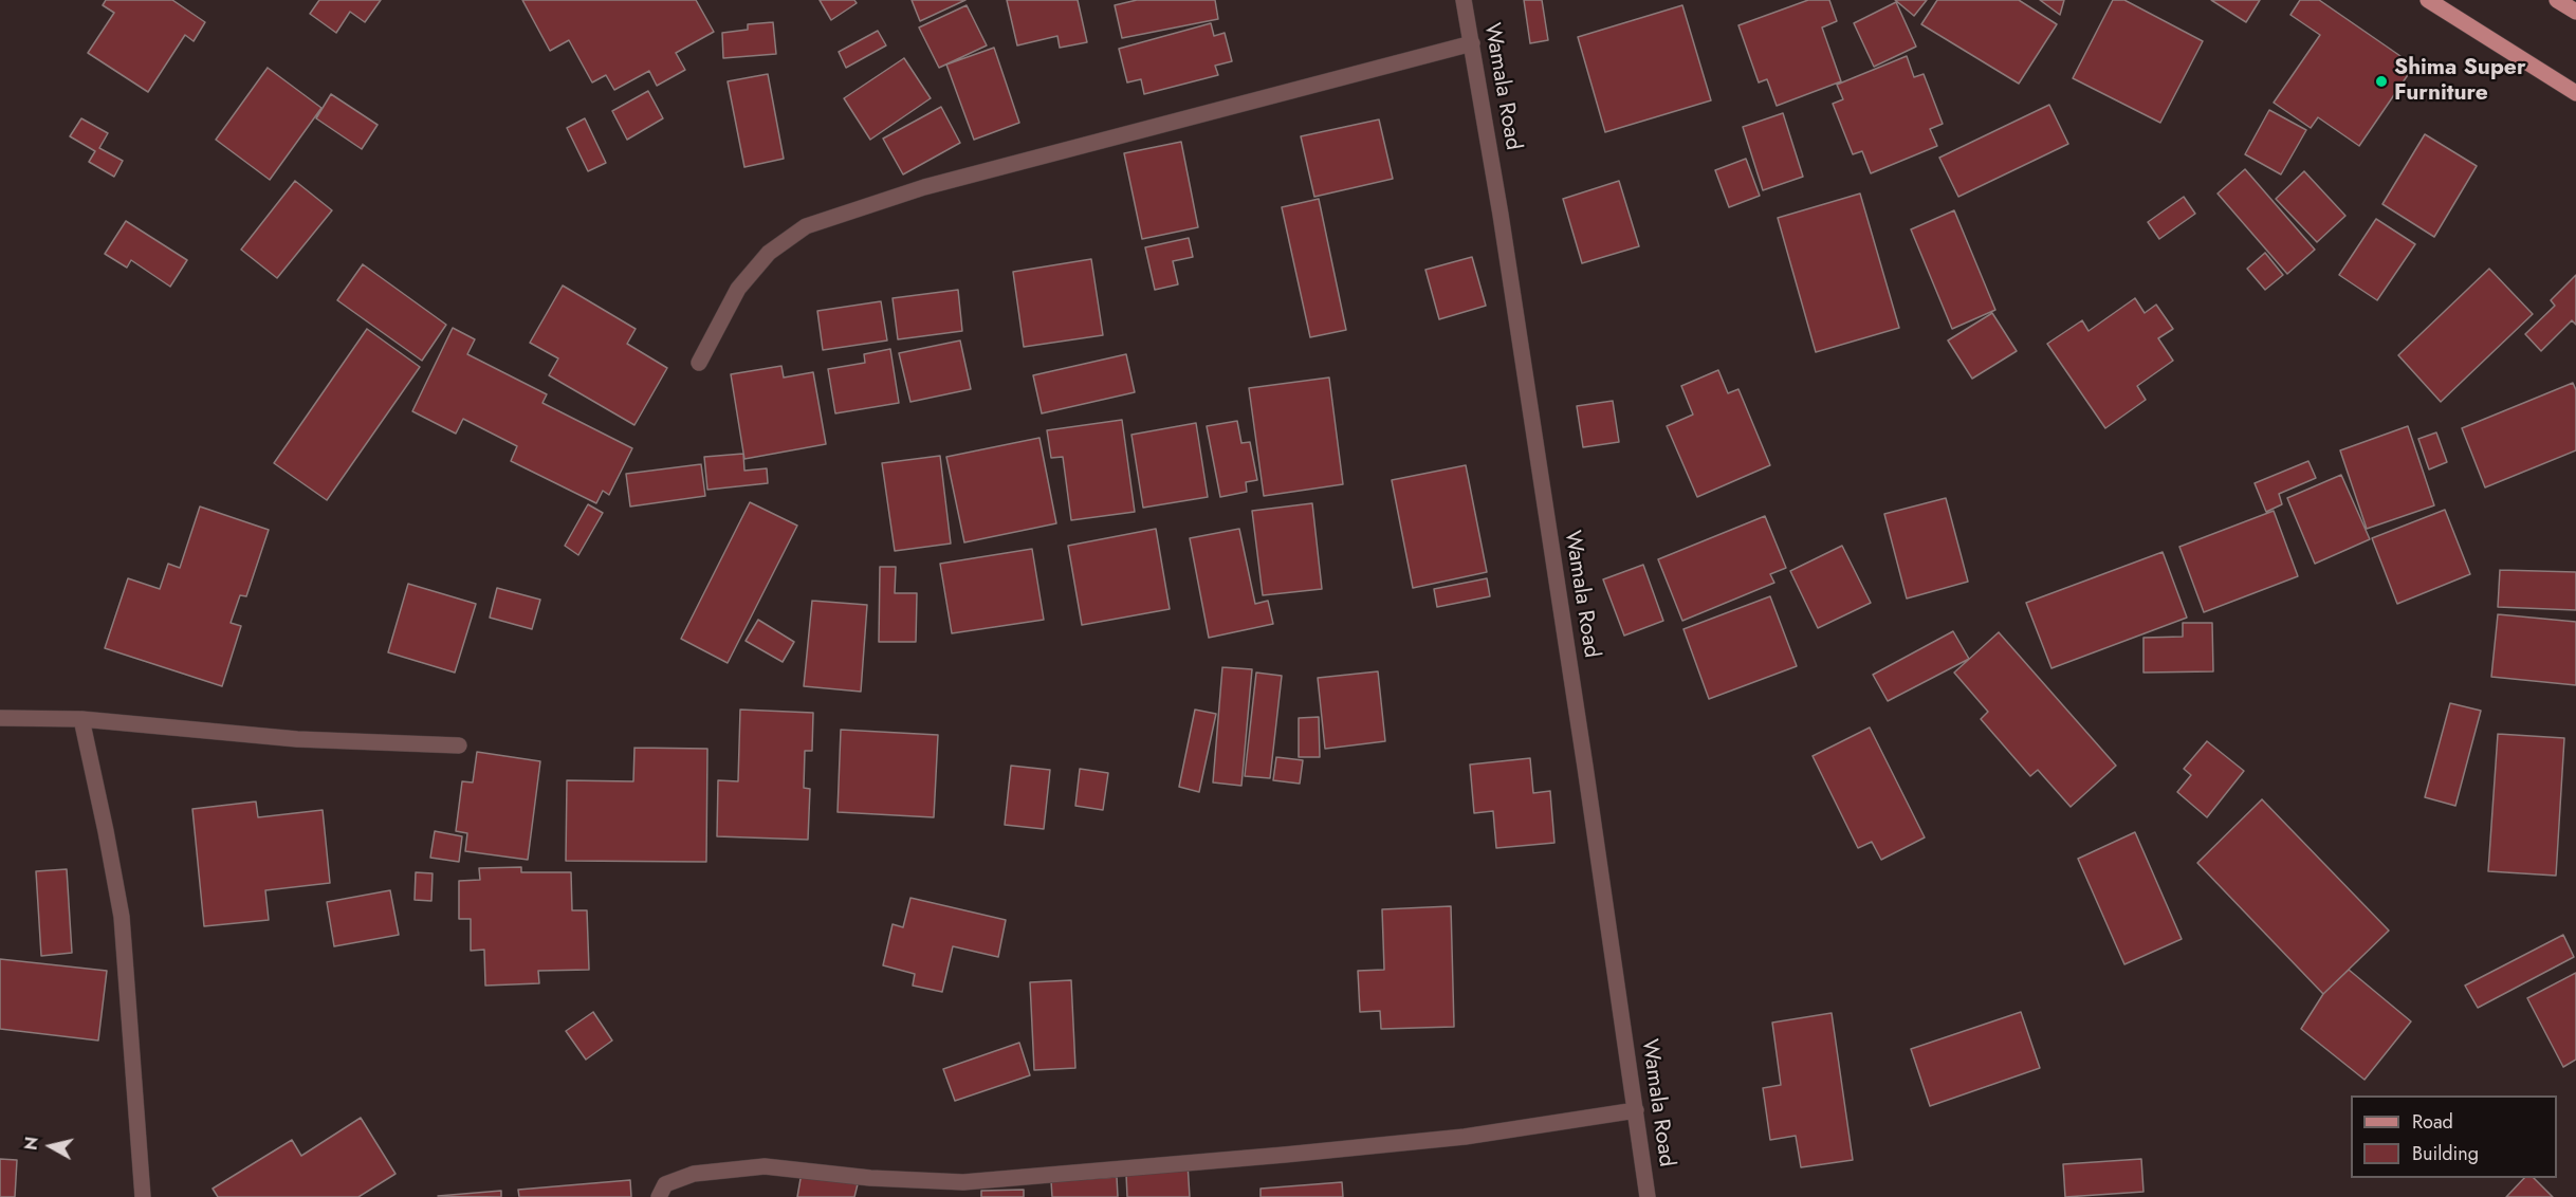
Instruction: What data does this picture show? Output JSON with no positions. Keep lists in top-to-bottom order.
{
  "streets": {
    "street": ["Wamala Road"]
  },
  "places": ["Shima Super Furniture"],
  "legend": ["Road", "Building"],
  "north": "left"
}
